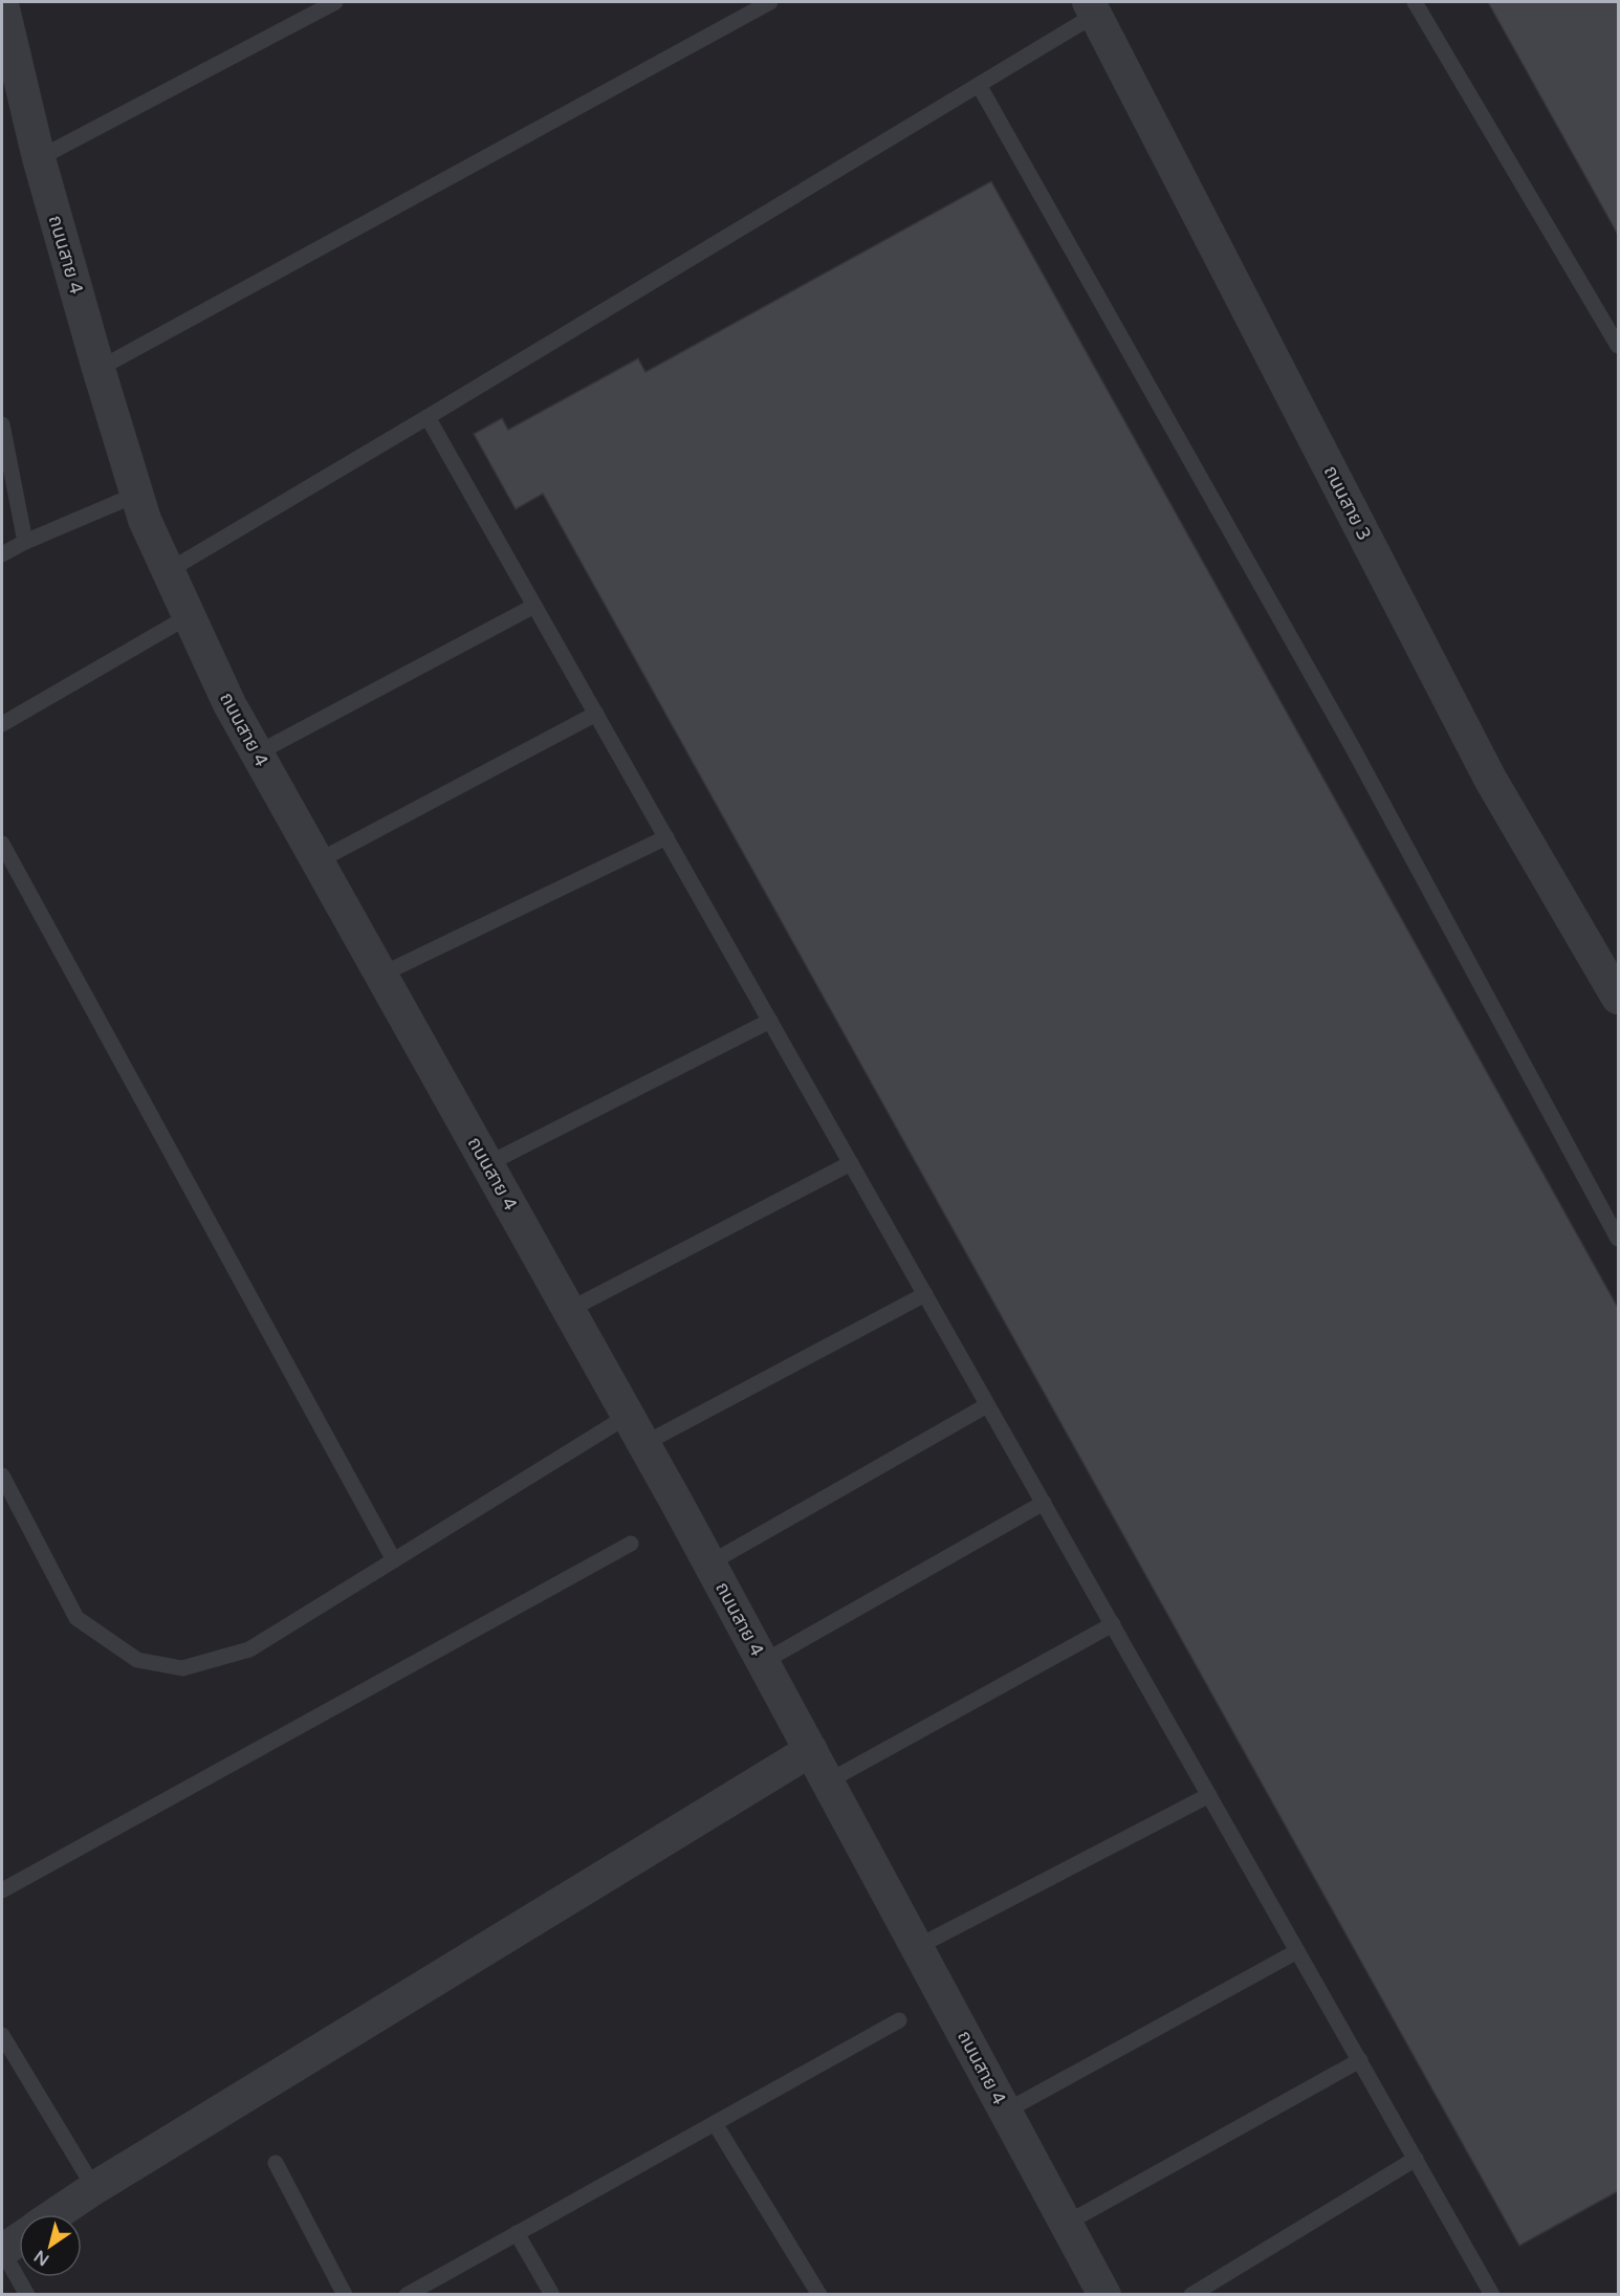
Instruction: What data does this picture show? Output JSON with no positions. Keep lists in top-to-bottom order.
{
  "streets": {
    "street": ["ถนนสาย 4", "ถนนสาย 3"]
  },
  "north": "bottom left"
}
